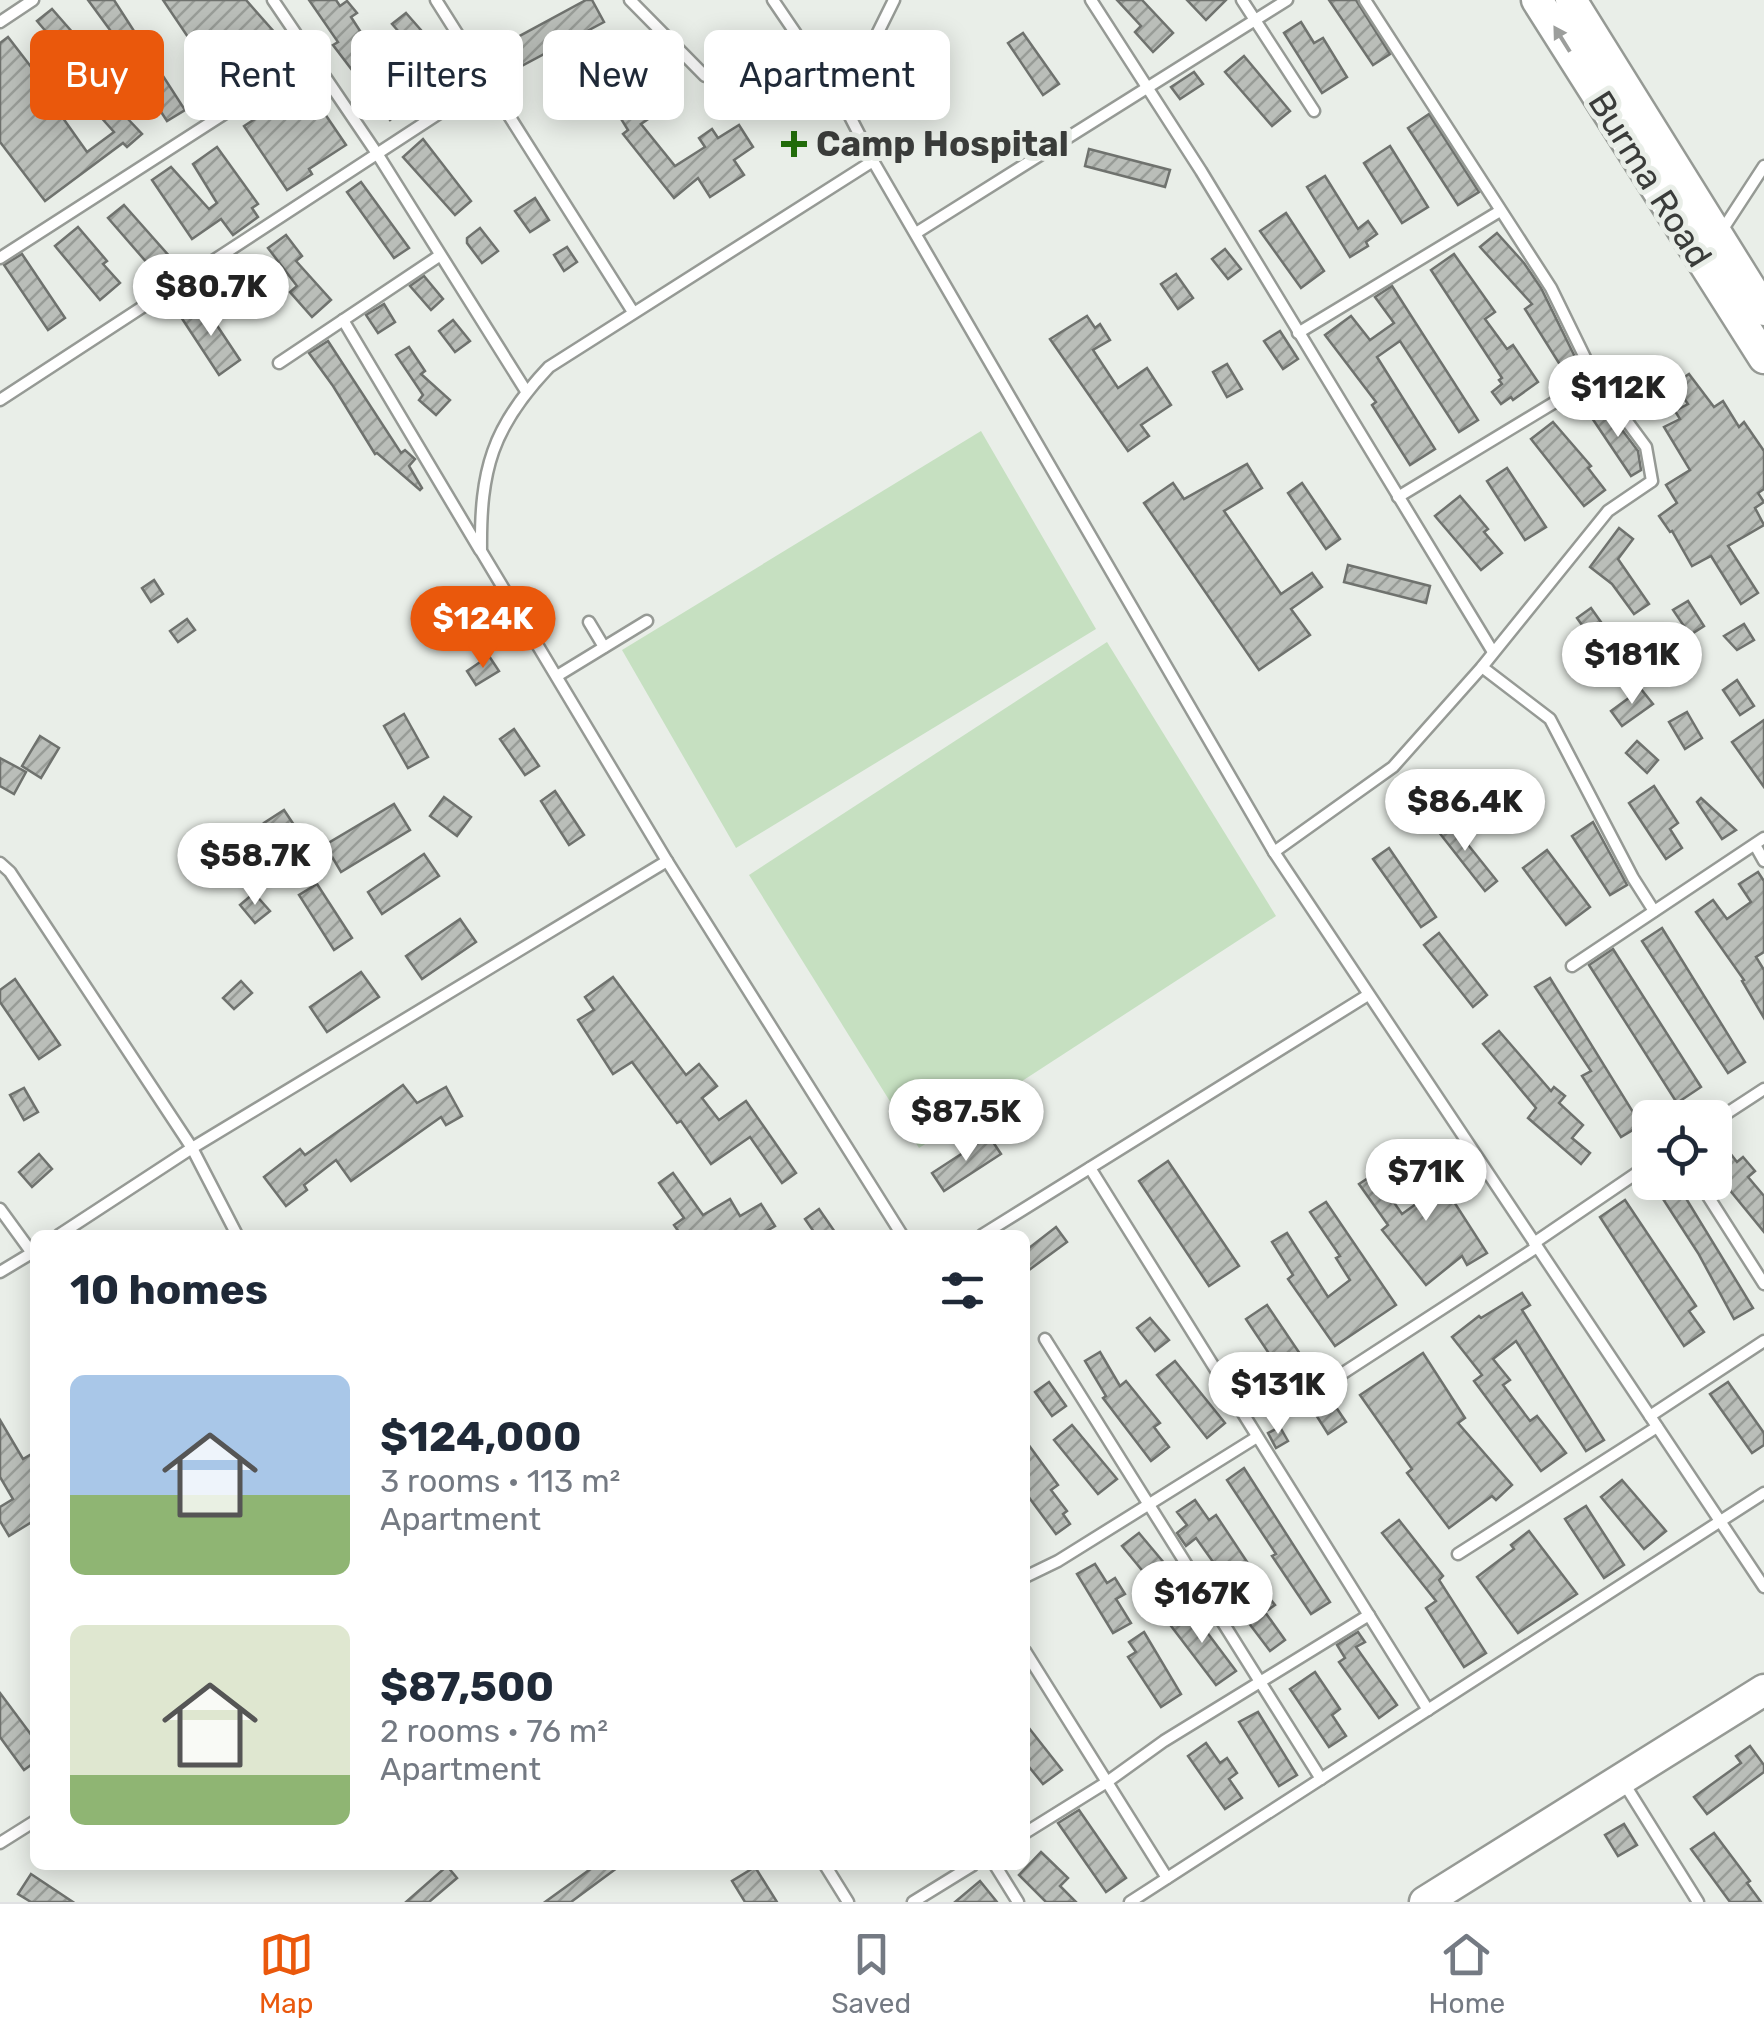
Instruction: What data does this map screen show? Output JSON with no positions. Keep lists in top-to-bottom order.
{
  "streets": {
    "main road": ["Burma Road"]
  },
  "places": {
    "health": ["Camp Hospital"]
  },
  "page": {
    "chip": [
      "Buy",
      "Rent",
      "Filters",
      "New",
      "Apartment"
    ],
    "price": [
      "$80.7K",
      "$112K",
      "$124K",
      "$181K",
      "$86.4K",
      "$58.7K",
      "$87.5K",
      "$71K",
      "$131K",
      "$167K"
    ],
    "heading": "10 homes",
    "list": [
      {
        "name": "$124,000",
        "note": "3 rooms · 113 m² · Apartment"
      },
      {
        "name": "$87,500",
        "note": "2 rooms · 76 m² · Apartment"
      }
    ],
    "tabs": ["Map", "Saved", "Home"]
  }
}
